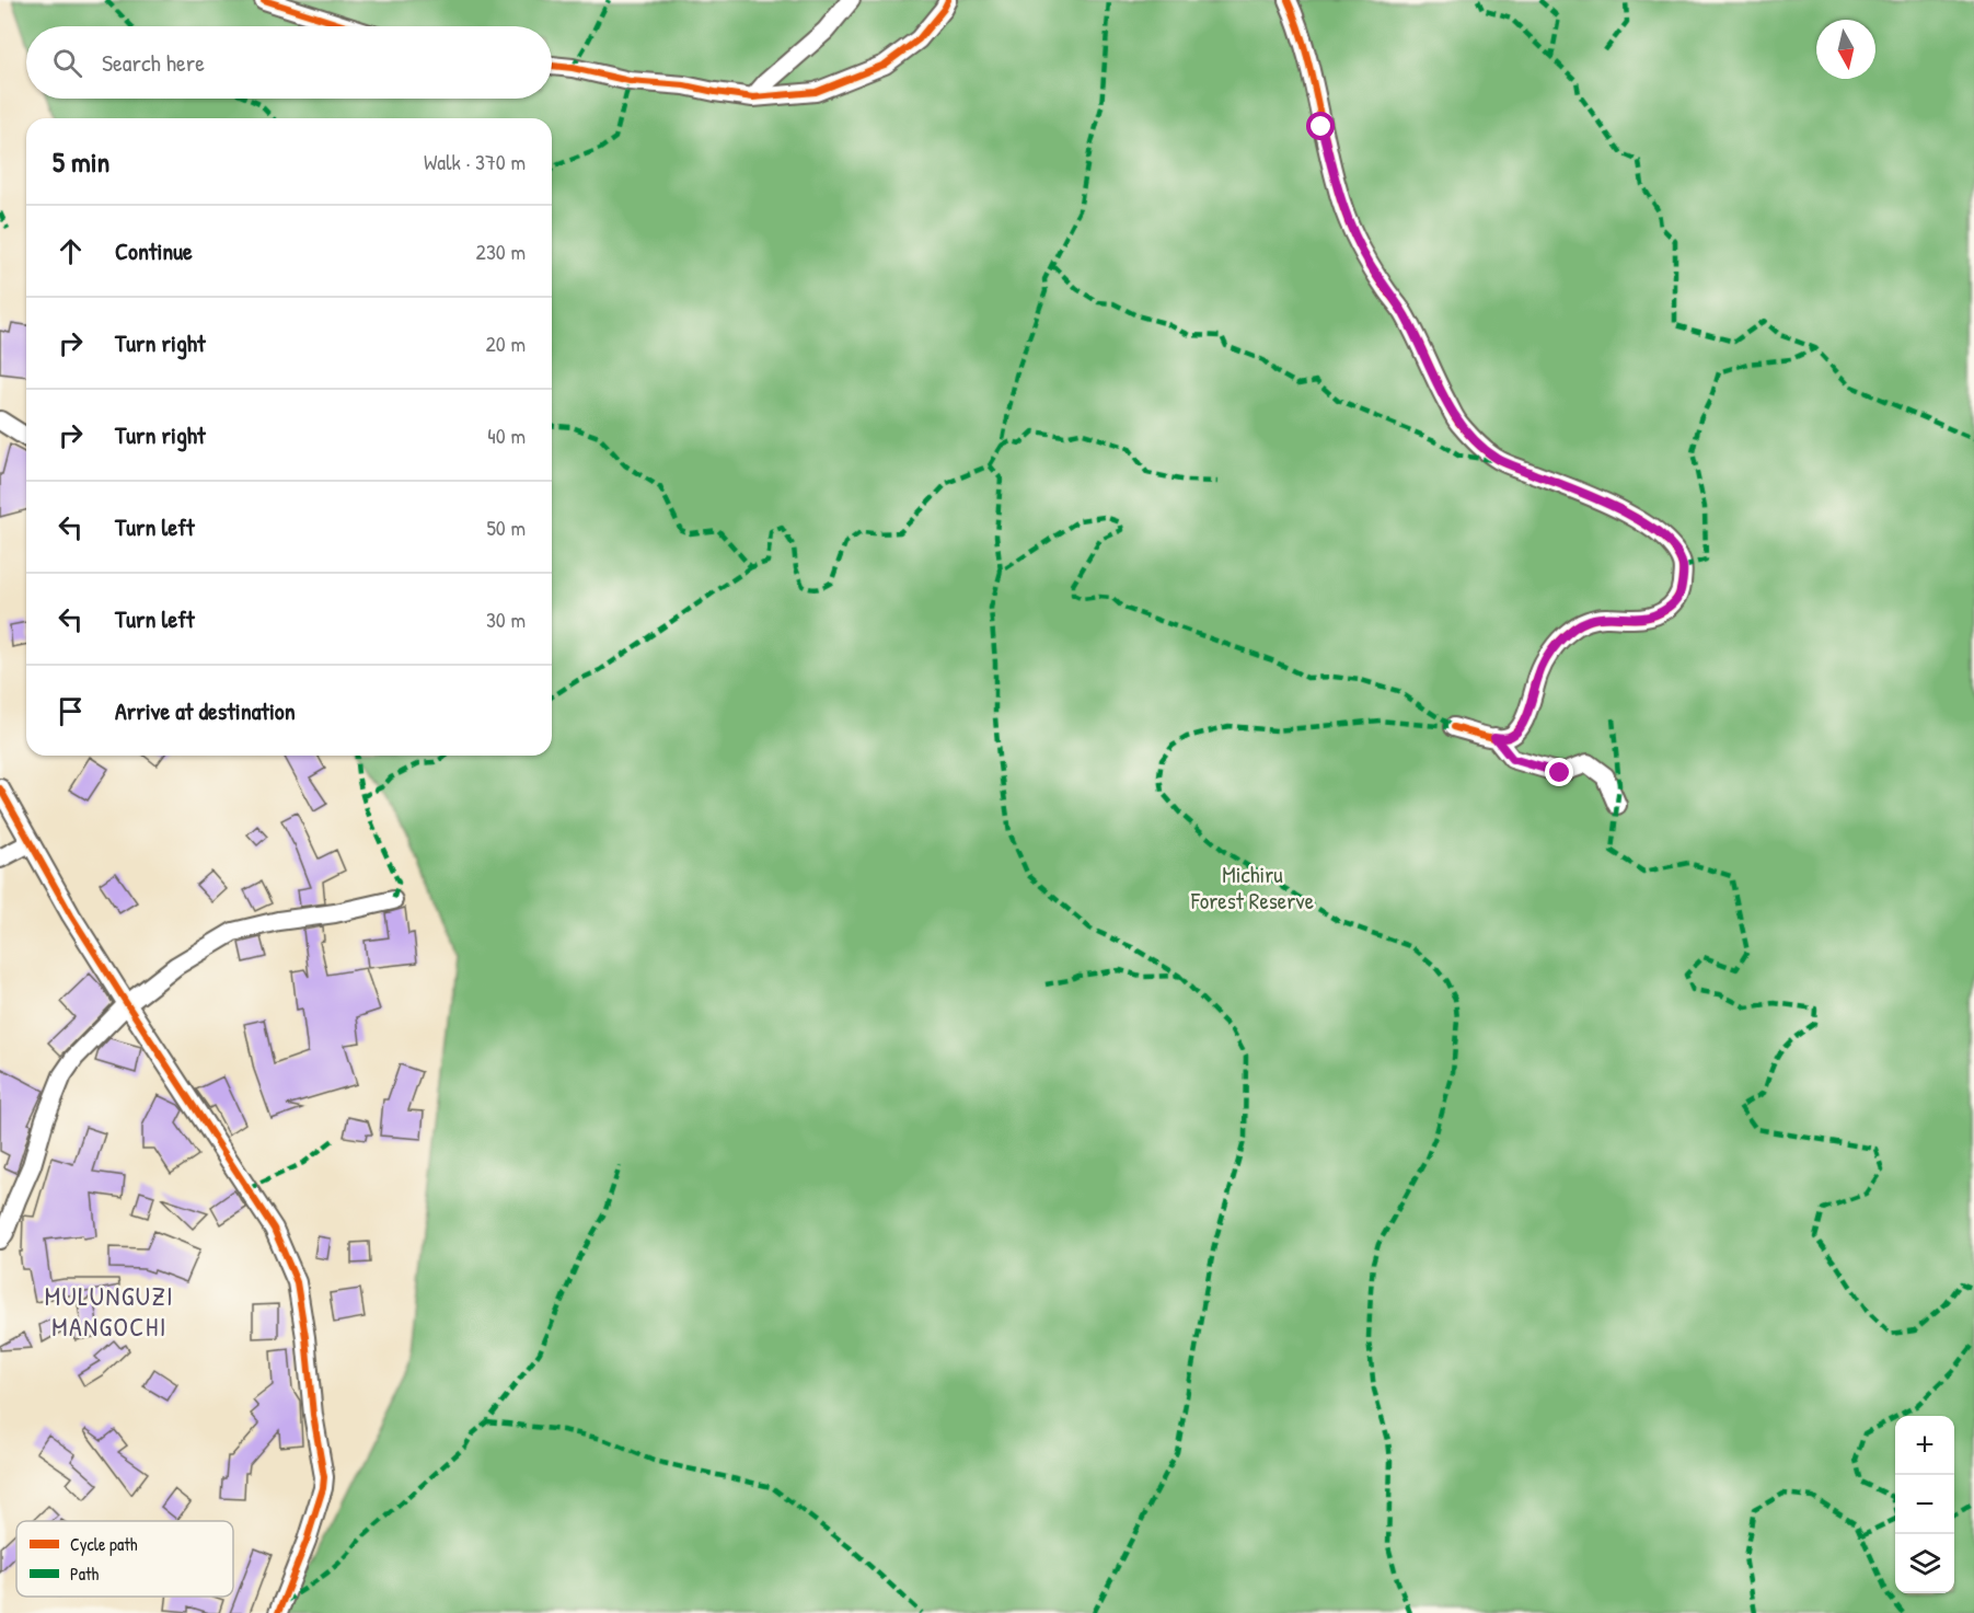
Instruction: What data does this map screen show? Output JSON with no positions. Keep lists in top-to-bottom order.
{
  "districts": ["MULUNGUZI MANGOCHI"],
  "parks": ["Michiru Forest Reserve"],
  "legend": ["Cycle path", "Path"],
  "north": "bottom",
  "page": {
    "search": "Search here",
    "heading": ["5 min", "Walk · 370 m"],
    "list": [
      ["Continue", "230 m"],
      ["Turn right", "20 m"],
      ["Turn right", "40 m"],
      ["Turn left", "50 m"],
      ["Turn left", "30 m"],
      "Arrive at destination"
    ],
    "map_buttons": ["+", "−"]
  }
}
